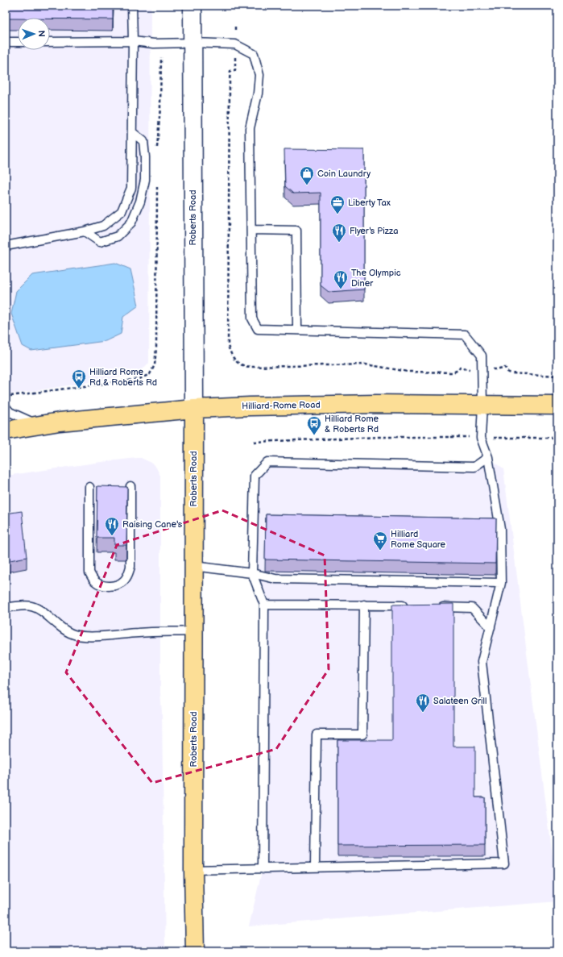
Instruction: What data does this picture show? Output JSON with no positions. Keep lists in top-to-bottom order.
{
  "streets": {
    "main road": ["Roberts Road", "Hilliard-Rome Road"]
  },
  "crossings": [
    ["Roberts Road", "Hilliard-Rome Road"]
  ],
  "places": {
    "shop": ["Coin Laundry"],
    "office": ["Liberty Tax"],
    "restaurant": [
      "Flyer's Pizza",
      "The Olympic Diner",
      "Raising Cane's",
      "Salateen Grill"
    ],
    "bus stop": ["Hilliard Rome Rd & Roberts Rd", "Hilliard Rome & Roberts Rd"],
    "supermarket": ["Hilliard Rome Square"]
  },
  "north": "right"
}
